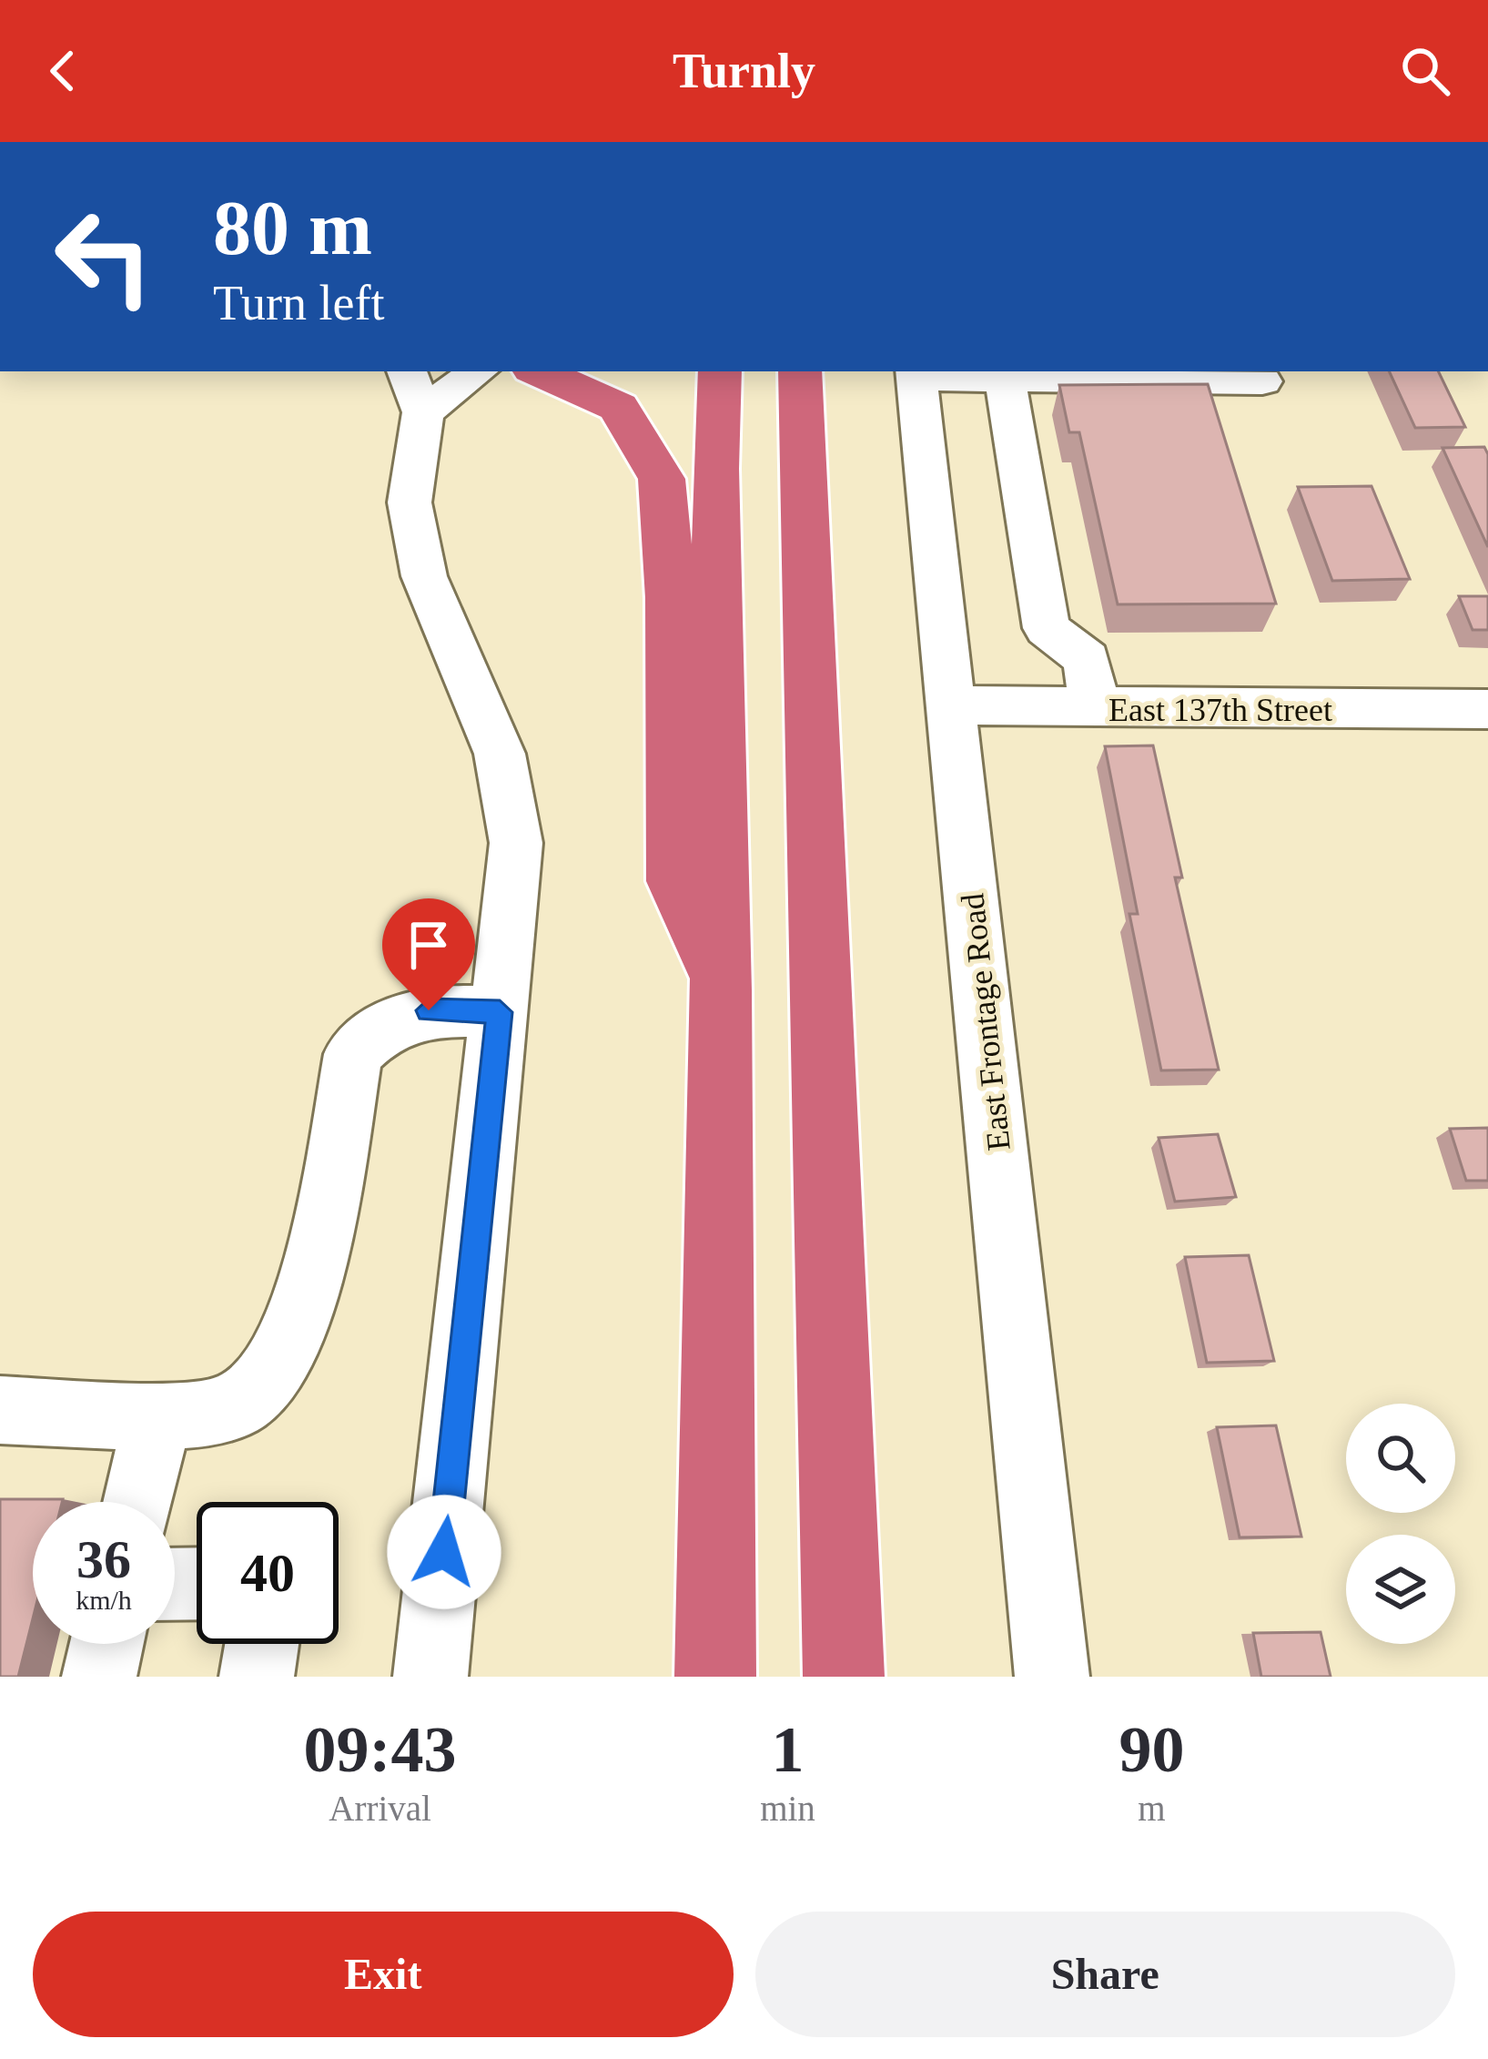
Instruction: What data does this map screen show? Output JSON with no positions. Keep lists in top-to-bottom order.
{
  "streets": {
    "street": ["East 137th Street", "East Frontage Road"]
  },
  "crossings": [
    ["East 137th Street", "East Frontage Road"]
  ],
  "page": {
    "header": "Turnly",
    "turn": ["80 m", "Turn left"],
    "speed": "36 km/h",
    "limit": "40",
    "eta": [
      "09:43",
      "Arrival",
      "1",
      "min",
      "90",
      "m"
    ],
    "buttons": ["Exit", "Share"]
  }
}
